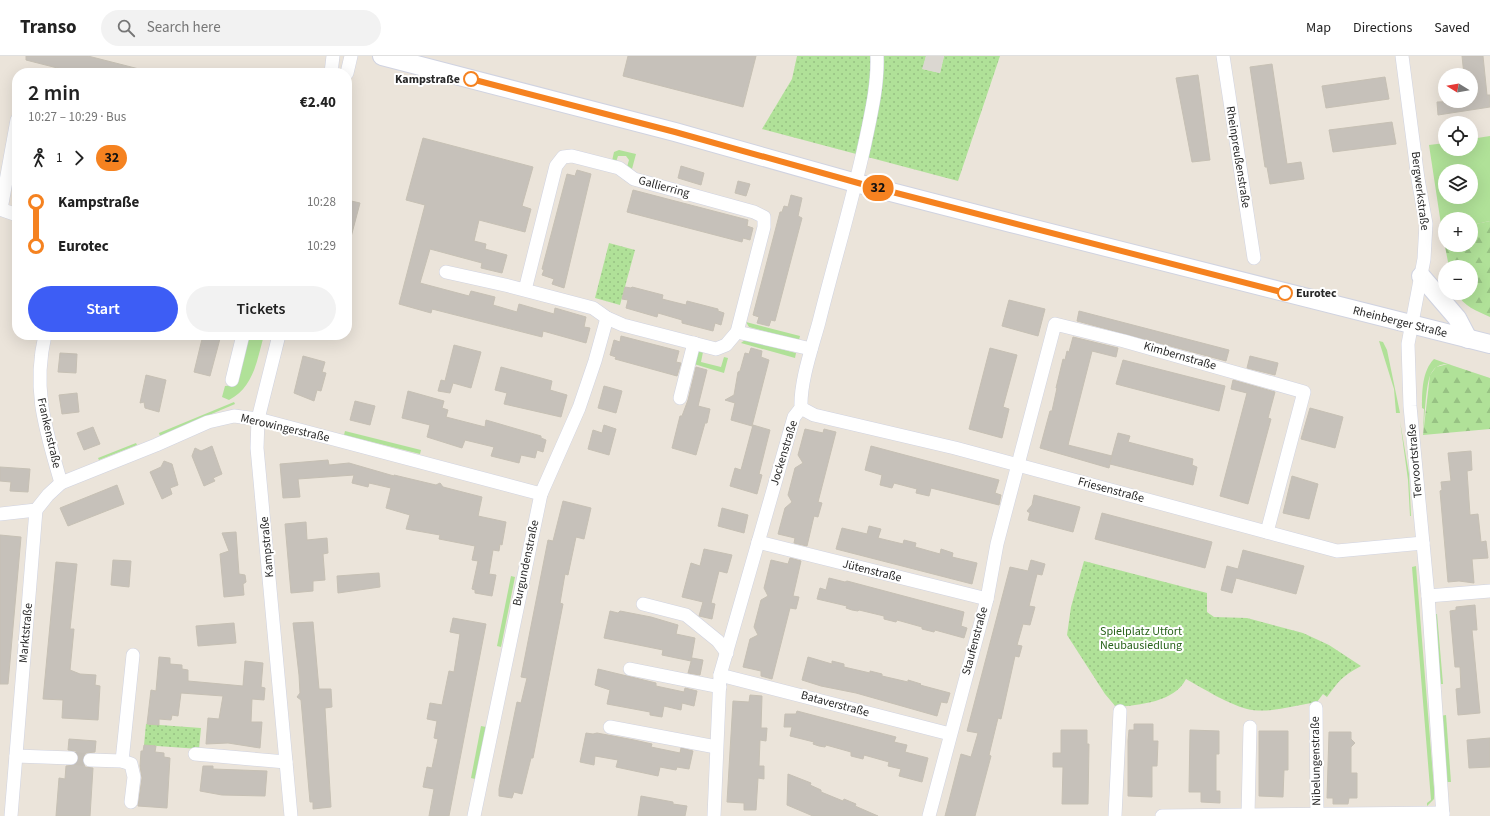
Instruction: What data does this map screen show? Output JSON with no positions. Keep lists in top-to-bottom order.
{
  "streets": {
    "main road": ["Rheinberger Straße"],
    "street": [
      "Rheinpreußenstraße",
      "Gallierring",
      "Bergwerkstraße",
      "Kimbernstraße",
      "Merowingerstraße",
      "Frankenstraße",
      "Jockenstraße",
      "Tervoortstraße",
      "Friesenstraße",
      "Kampstraße",
      "Burgundenstraße",
      "Jütenstraße",
      "Marktstraße",
      "Staufenstraße",
      "Bataverstraße",
      "Nibelungenstraße"
    ]
  },
  "crossings": [
    ["Gallierring", "Burgundenstraße"],
    ["Bergwerkstraße", "Rheinberger Straße"],
    ["Bergwerkstraße", "Tervoortstraße"],
    ["Rheinberger Straße", "Jockenstraße"],
    ["Rheinberger Straße", "Tervoortstraße"],
    ["Kimbernstraße", "Friesenstraße"],
    ["Kimbernstraße", "Staufenstraße"],
    ["Merowingerstraße", "Frankenstraße"],
    ["Merowingerstraße", "Kampstraße"],
    ["Merowingerstraße", "Burgundenstraße"],
    ["Merowingerstraße", "Marktstraße"],
    ["Jockenstraße", "Friesenstraße"],
    ["Jockenstraße", "Jütenstraße"],
    ["Jockenstraße", "Bataverstraße"],
    ["Tervoortstraße", "Friesenstraße"],
    ["Tervoortstraße", "Nibelungenstraße"],
    ["Friesenstraße", "Staufenstraße"],
    ["Jütenstraße", "Staufenstraße"],
    ["Staufenstraße", "Bataverstraße"]
  ],
  "parks": ["Spielplatz Utfort Neubausiedlung"],
  "places": ["Kampstraße", "Eurotec"],
  "lines": ["bus line 32"],
  "north": "left",
  "page": {
    "header": "Transo",
    "search": "Search here",
    "nav": ["Map", "Directions", "Saved"],
    "on_map": "32",
    "map_buttons": ["+", "−"],
    "heading": ["2 min", "10:27 – 10:29 · Bus", "€2.40"],
    "legs": ["1", "32"],
    "list": [
      {
        "name": "Kampstraße",
        "value": "10:28"
      },
      {
        "name": "Eurotec",
        "value": "10:29"
      }
    ],
    "buttons": ["Start", "Tickets"]
  }
}
